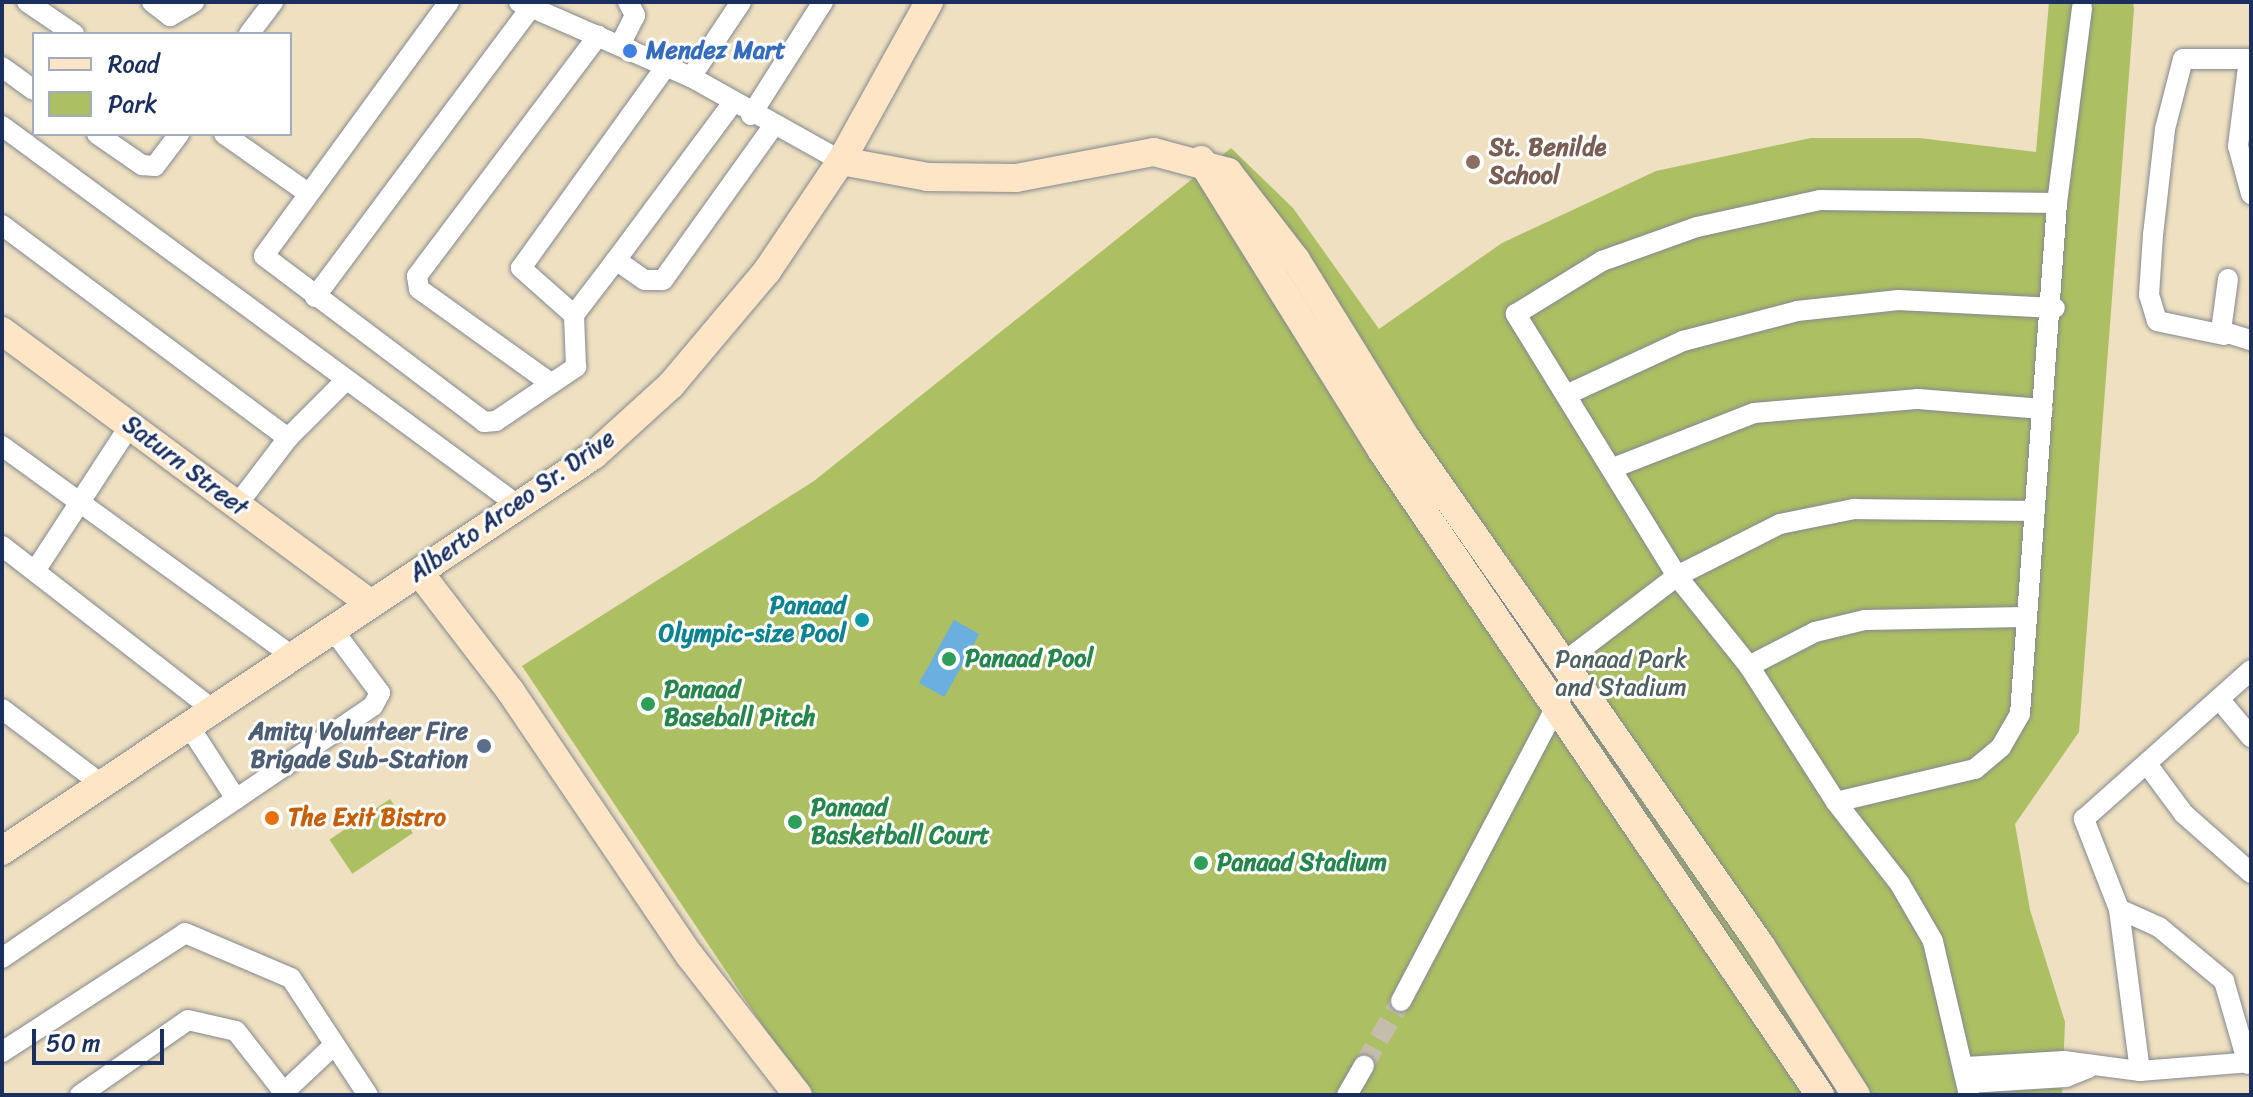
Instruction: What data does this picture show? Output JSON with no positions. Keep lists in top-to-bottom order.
{
  "streets": {
    "street": ["Saturn Street", "Alberto Arceo Sr. Drive"]
  },
  "crossings": [
    ["Saturn Street", "Alberto Arceo Sr. Drive"]
  ],
  "parks": ["Panaad Park and Stadium"],
  "places": [
    "Mendez Mart",
    "St. Benilde School",
    "Panaad Olympic-size Pool",
    "Panaad Pool",
    "Panaad Baseball Pitch",
    "Amity Volunteer Fire Brigade Sub-Station",
    "The Exit Bistro",
    "Panaad Basketball Court",
    "Panaad Stadium"
  ],
  "legend": ["Road", "Park"],
  "scale_bar": "50 m"
}
